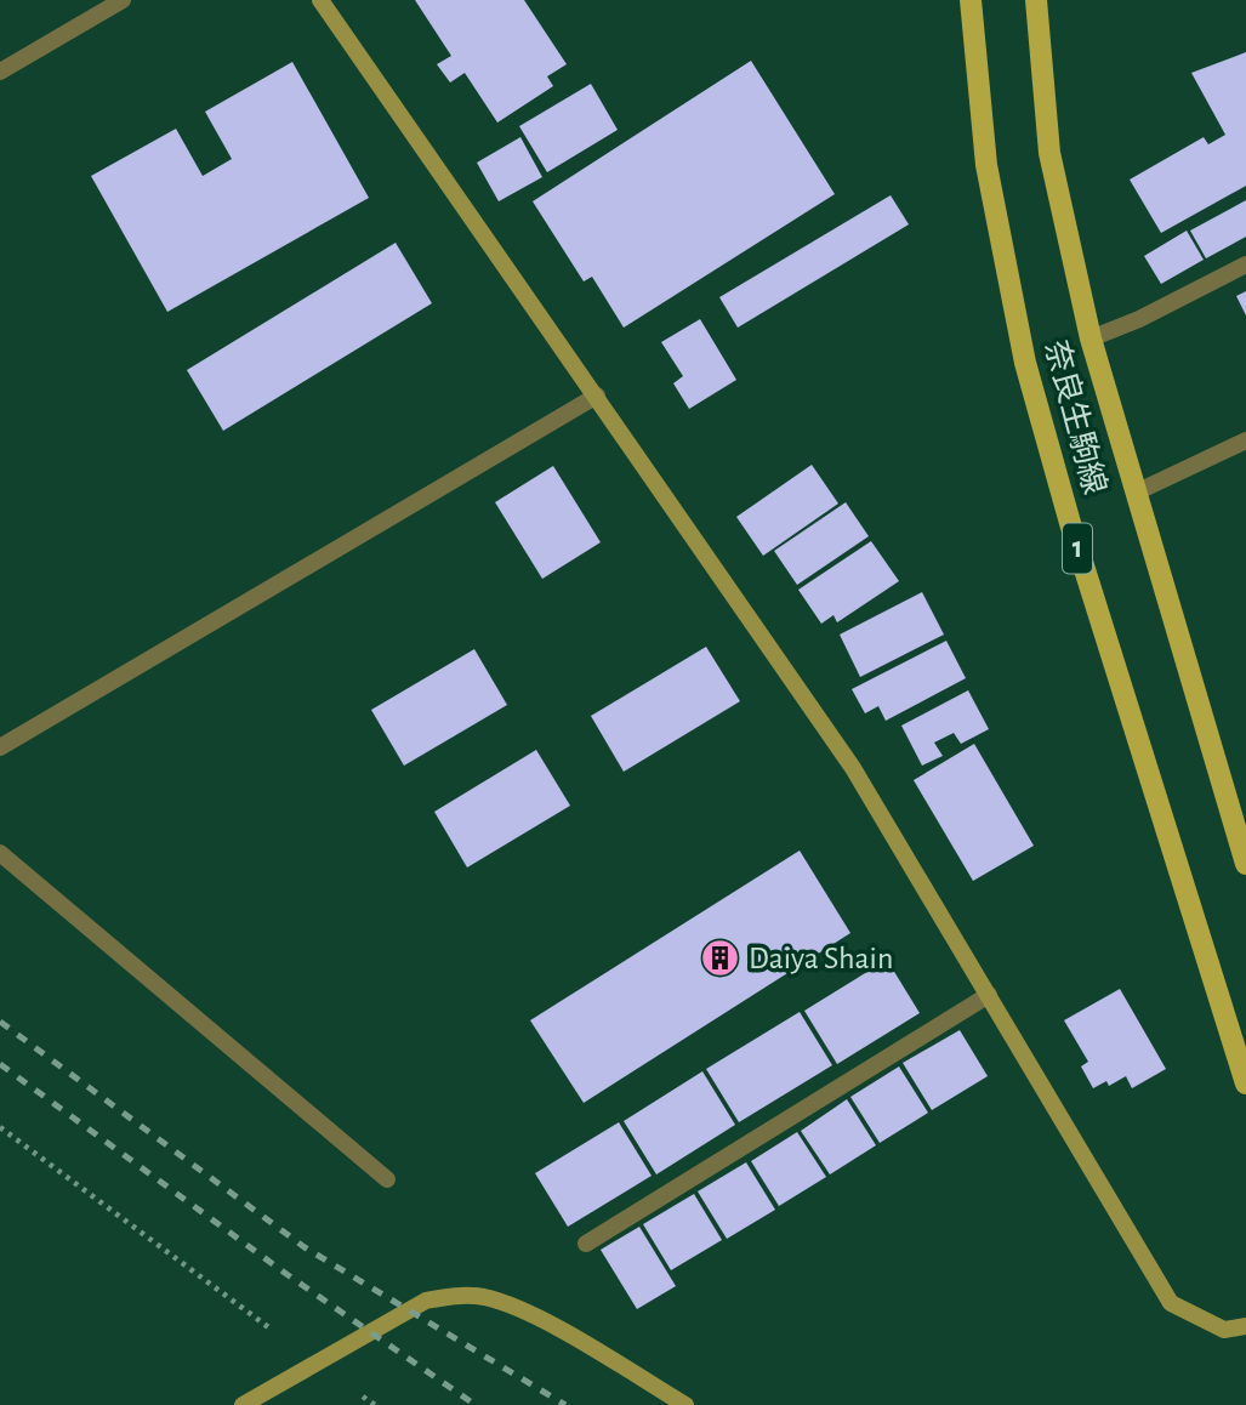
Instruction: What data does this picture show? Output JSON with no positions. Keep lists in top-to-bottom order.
{
  "streets": {
    "main road": ["奈良生駒線", "1"]
  },
  "places": {
    "building": ["Daiya Shain"]
  }
}
